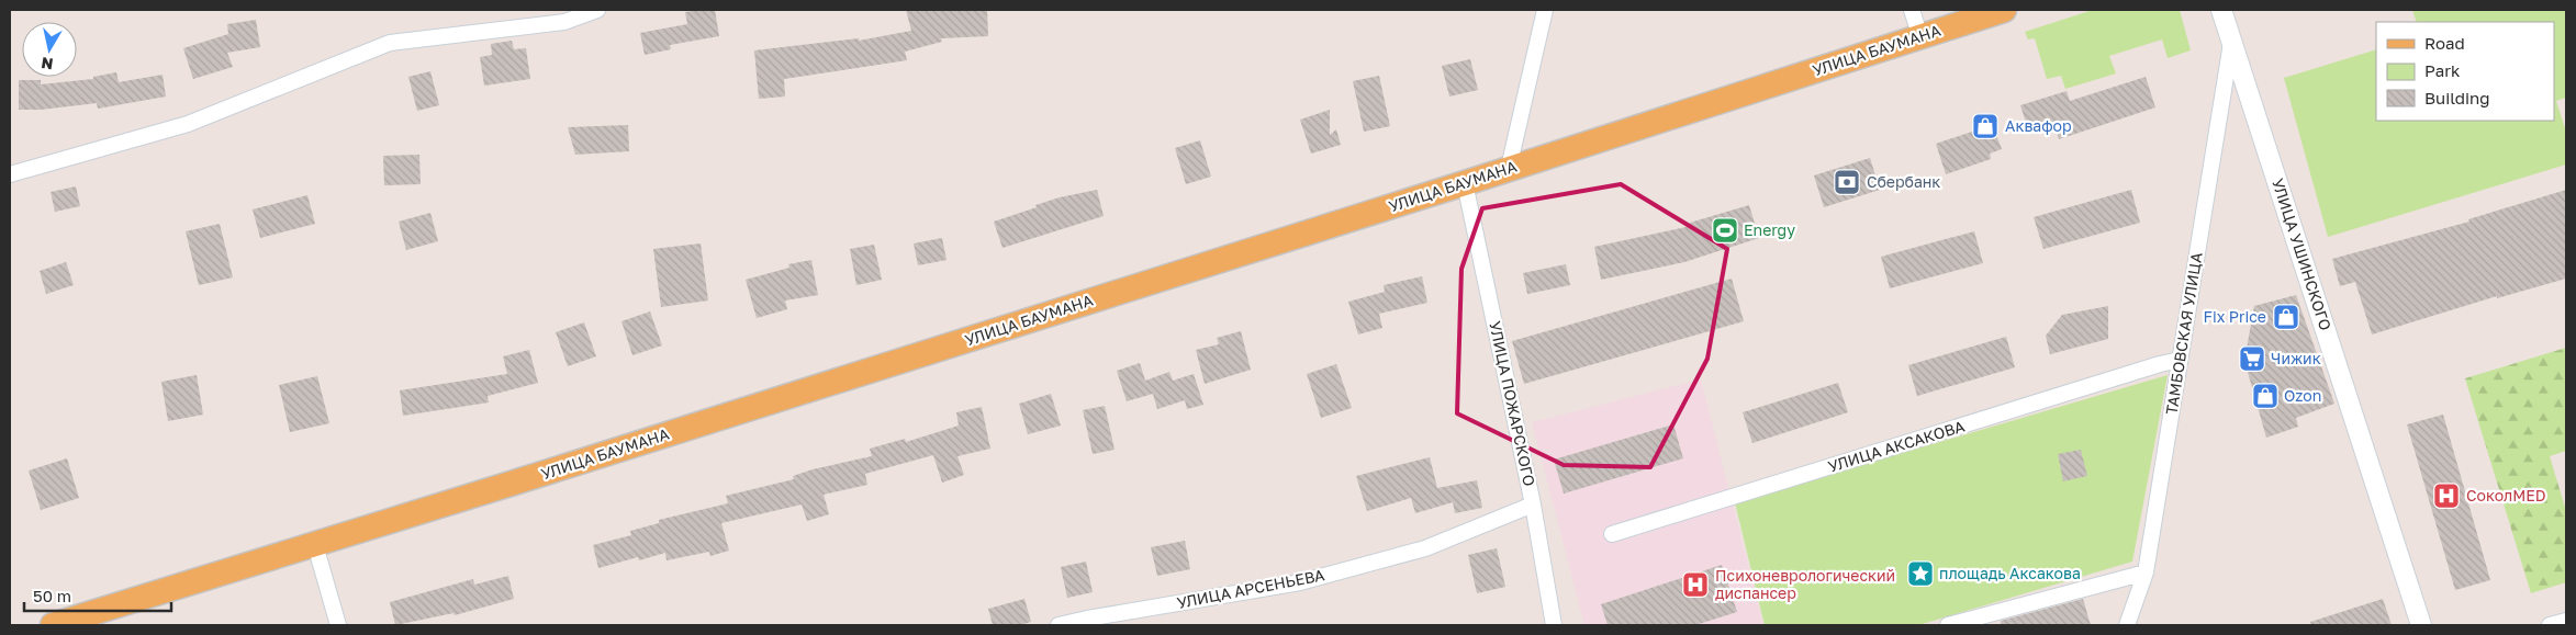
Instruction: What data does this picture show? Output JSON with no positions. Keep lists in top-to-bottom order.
{
  "streets": {
    "main road": ["УЛИЦА БАУМАНА"],
    "street": [
      "УЛИЦА УШИНСКОГО",
      "ТАМБОВСКАЯ УЛИЦА",
      "УЛИЦА ПОЖАРСКОГО",
      "УЛИЦА АКСАКОВА",
      "УЛИЦА АРСЕНЬЕВА"
    ]
  },
  "crossings": [
    ["УЛИЦА БАУМАНА", "УЛИЦА ПОЖАРСКОГО"],
    ["УЛИЦА УШИНСКОГО", "ТАМБОВСКАЯ УЛИЦА"],
    ["ТАМБОВСКАЯ УЛИЦА", "УЛИЦА АКСАКОВА"],
    ["УЛИЦА ПОЖАРСКОГО", "УЛИЦА АРСЕНЬЕВА"]
  ],
  "places": {
    "shop": ["Аквафор", "Fix Price", "Ozon"],
    "bank": ["Сбербанк"],
    "sports": ["Energy"],
    "supermarket": ["Чижик"],
    "hospital": ["СоколMED", "Психоневрологический диспансер"],
    "place": ["площадь Аксакова"]
  },
  "legend": ["Road", "Park", "Building"],
  "scale_bar": "50 m",
  "north": "bottom"
}
